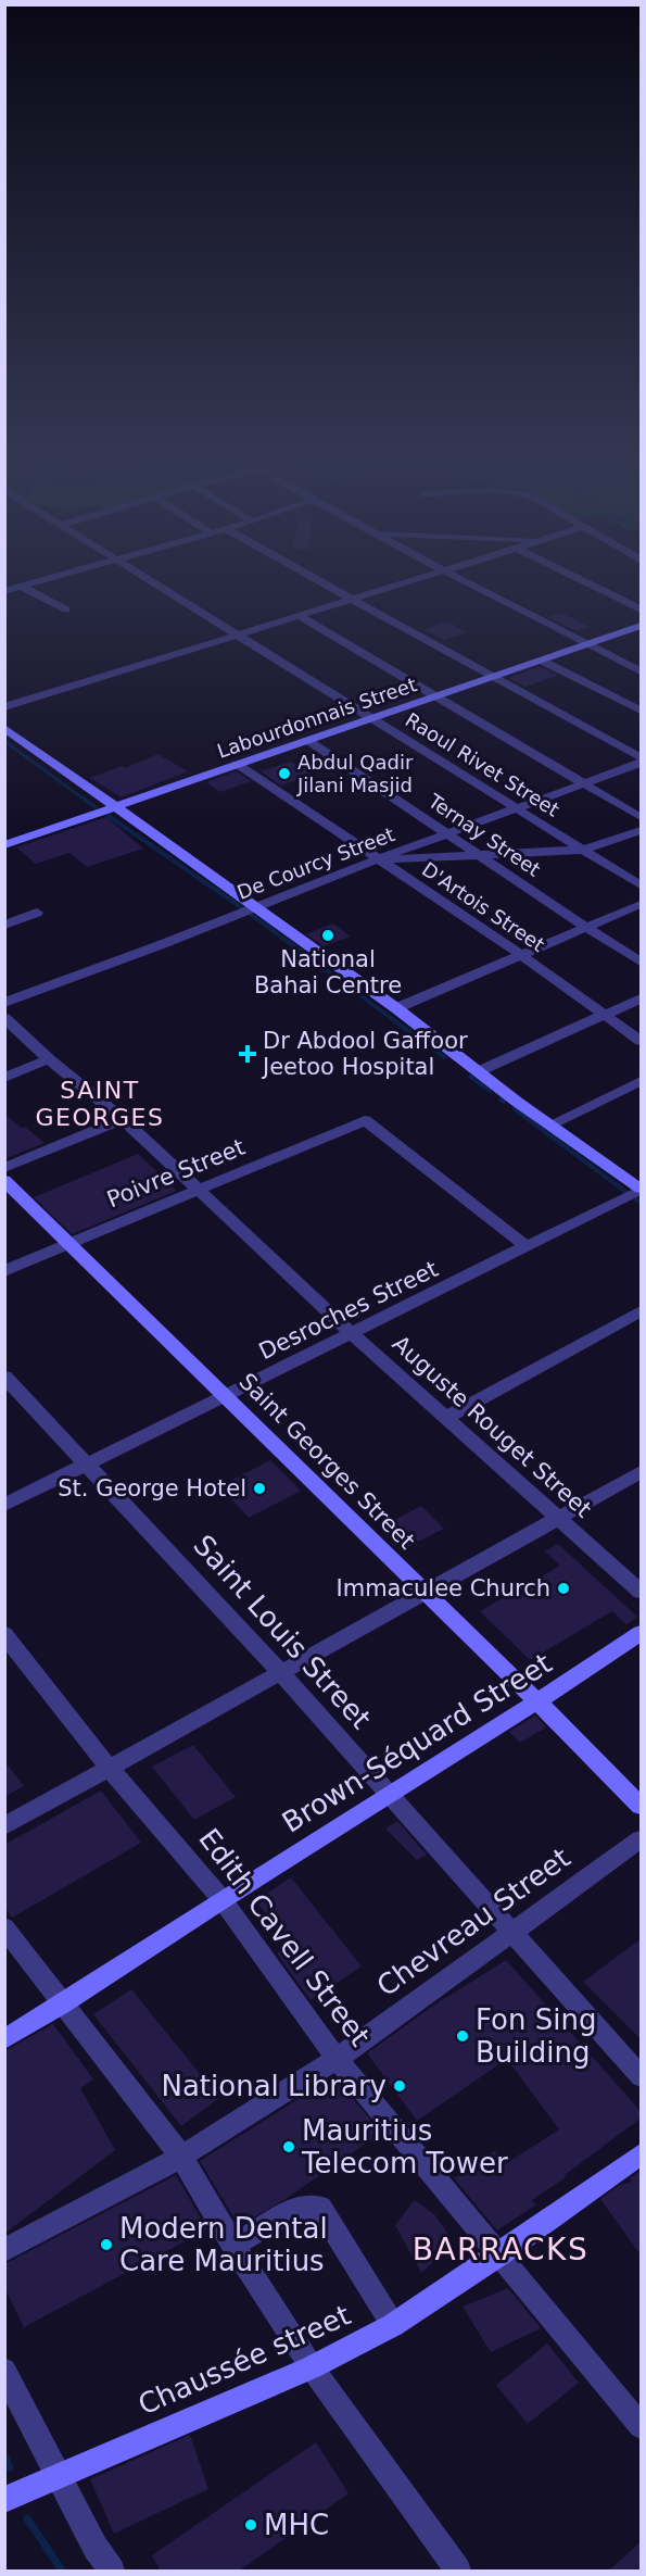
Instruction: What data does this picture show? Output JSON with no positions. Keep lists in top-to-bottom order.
{
  "streets": {
    "main road": [
      "Labourdonnais Street",
      "Saint Georges Street",
      "Brown-Séquard Street",
      "Chaussée street"
    ],
    "street": [
      "Raoul Rivet Street",
      "Ternay Street",
      "De Courcy Street",
      "D'Artois Street",
      "Poivre Street",
      "Desroches Street",
      "Auguste Rouget Street",
      "Saint Louis Street",
      "Chevreau Street",
      "Edith Cavell Street"
    ]
  },
  "crossings": [
    ["Labourdonnais Street", "Raoul Rivet Street"],
    ["Labourdonnais Street", "Ternay Street"],
    ["Labourdonnais Street", "D'Artois Street"],
    ["Raoul Rivet Street", "De Courcy Street"],
    ["Ternay Street", "De Courcy Street"],
    ["De Courcy Street", "D'Artois Street"],
    ["Poivre Street", "Desroches Street"],
    ["Poivre Street", "Auguste Rouget Street"],
    ["Poivre Street", "Saint Georges Street"],
    ["Desroches Street", "Auguste Rouget Street"],
    ["Desroches Street", "Saint Georges Street"],
    ["Desroches Street", "Saint Louis Street"],
    ["Saint Georges Street", "Brown-Séquard Street"],
    ["Saint Louis Street", "Brown-Séquard Street"],
    ["Saint Louis Street", "Chevreau Street"],
    ["Brown-Séquard Street", "Edith Cavell Street"],
    ["Chevreau Street", "Edith Cavell Street"],
    ["Edith Cavell Street", "Chaussée street"]
  ],
  "districts": ["SAINT GEORGES", "BARRACKS"],
  "places": {
    "other": [
      "Abdul Qadir Jilani Masjid",
      "National Bahai Centre",
      "St. George Hotel",
      "Immaculee Church",
      "Fon Sing Building",
      "National Library",
      "Mauritius Telecom Tower",
      "Modern Dental Care Mauritius",
      "MHC"
    ],
    "health": ["Dr Abdool Gaffoor Jeetoo Hospital"]
  }
}
